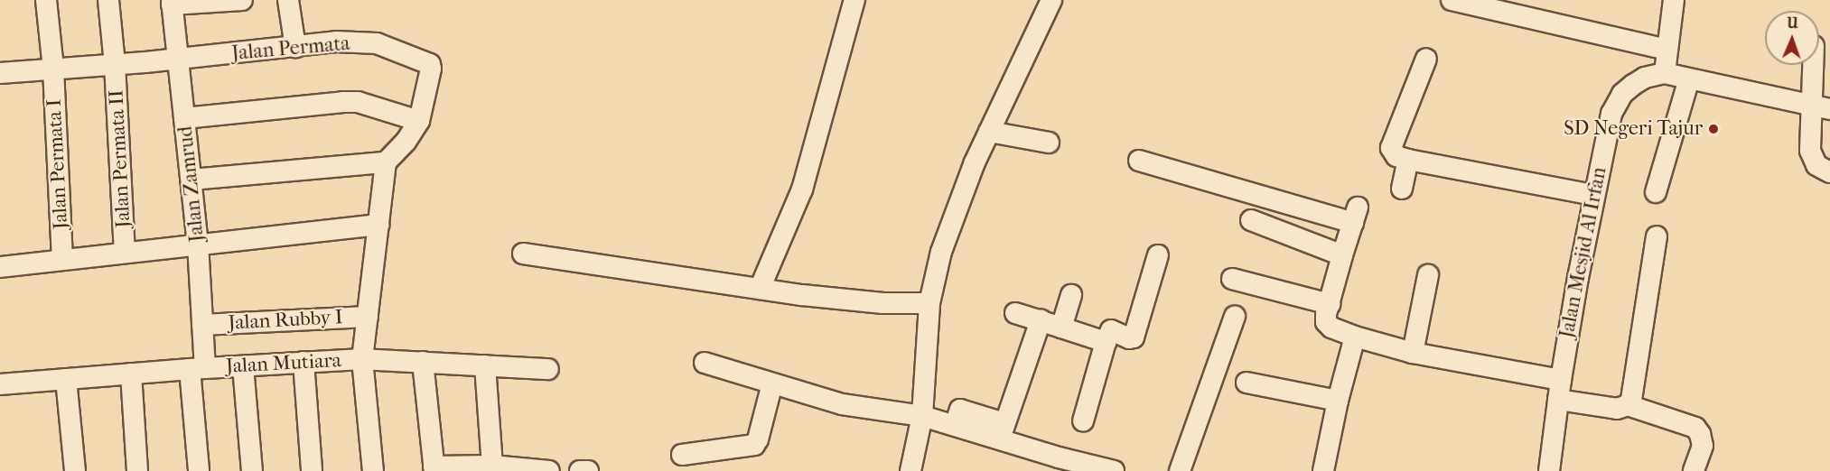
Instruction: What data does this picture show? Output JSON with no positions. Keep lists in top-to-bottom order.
{
  "streets": {
    "street": [
      "Jalan Permata",
      "Jalan Permata II",
      "Jalan Permata I",
      "Jalan Zamrud",
      "Jalan Mesjid Al Irfan",
      "Jalan Rubby I",
      "Jalan Mutiara"
    ]
  },
  "crossings": [
    ["Jalan Permata", "Jalan Permata II"],
    ["Jalan Permata", "Jalan Permata I"],
    ["Jalan Permata", "Jalan Zamrud"],
    ["Jalan Zamrud", "Jalan Rubby I"],
    ["Jalan Zamrud", "Jalan Mutiara"]
  ],
  "places": ["SD Negeri Tajur"],
  "north": "top"
}
